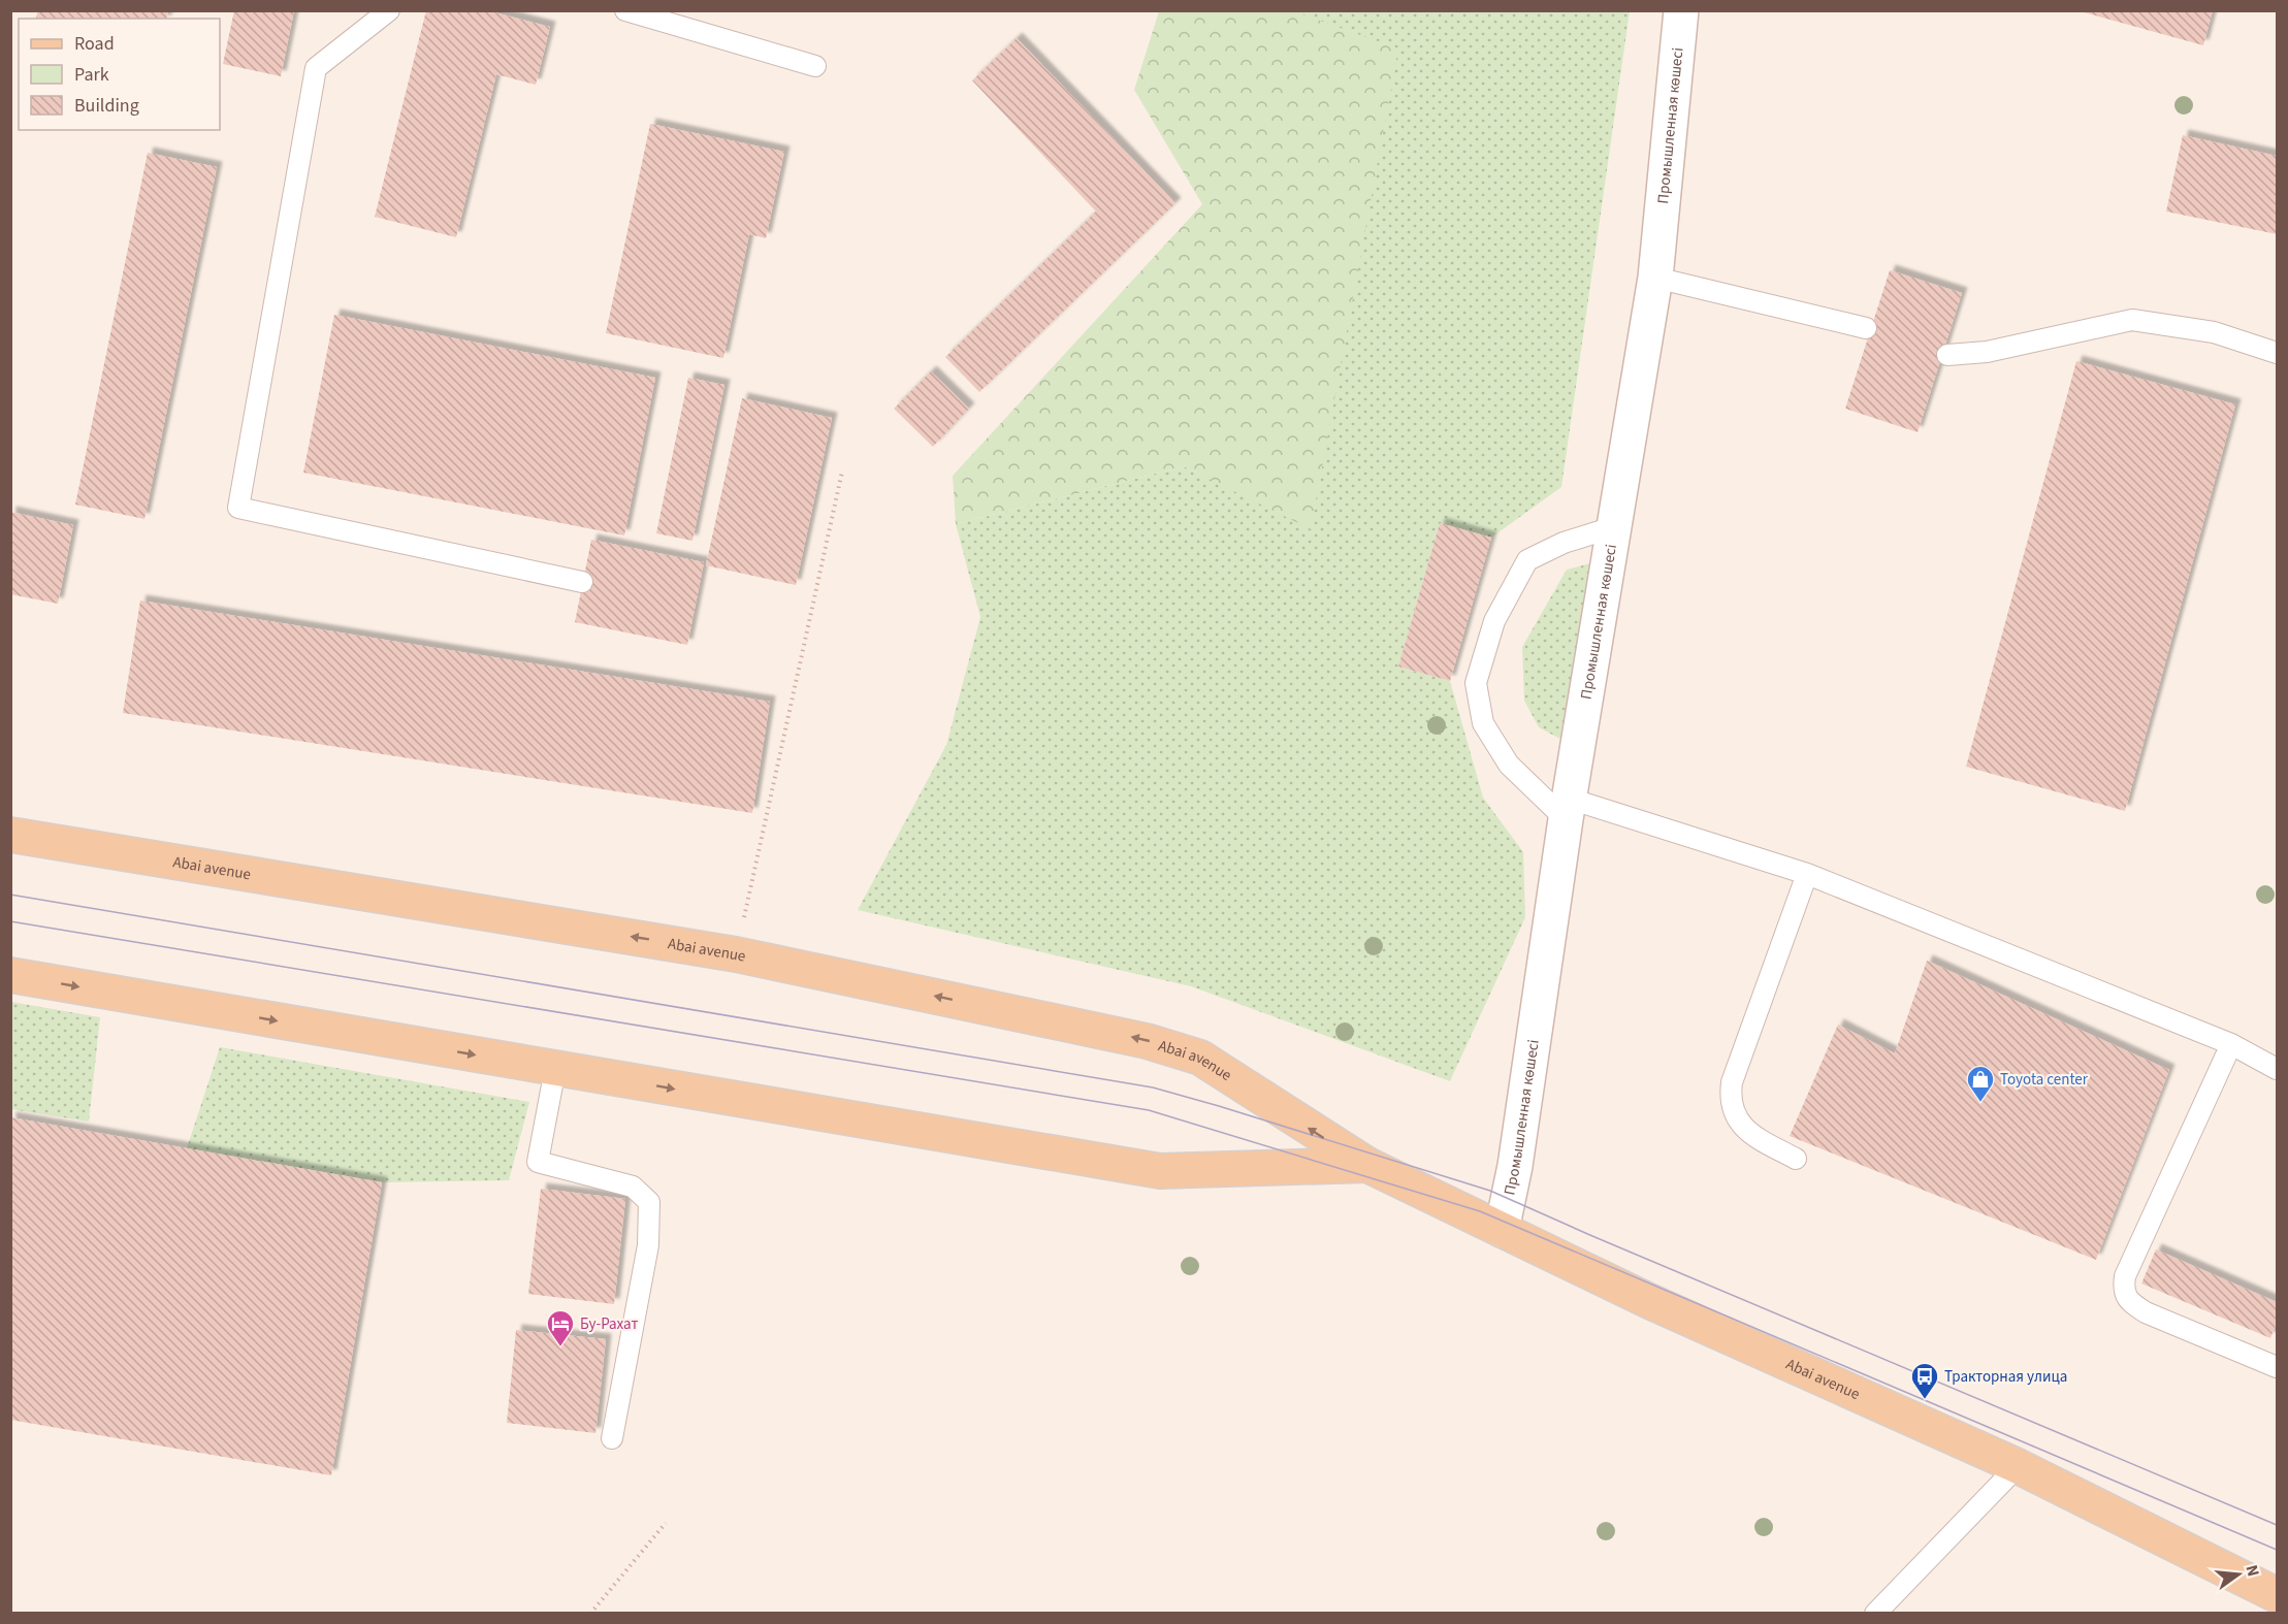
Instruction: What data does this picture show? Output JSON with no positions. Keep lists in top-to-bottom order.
{
  "streets": {
    "main road": ["Промышленная көшесі", "Abai avenue"]
  },
  "crossings": [
    ["Промышленная көшесі", "Abai avenue"]
  ],
  "places": {
    "shop": ["Toyota center"],
    "hotel": ["Бу-Рахат"],
    "bus stop": ["Тракторная улица"]
  },
  "legend": ["Road", "Park", "Building"],
  "north": "right"
}
